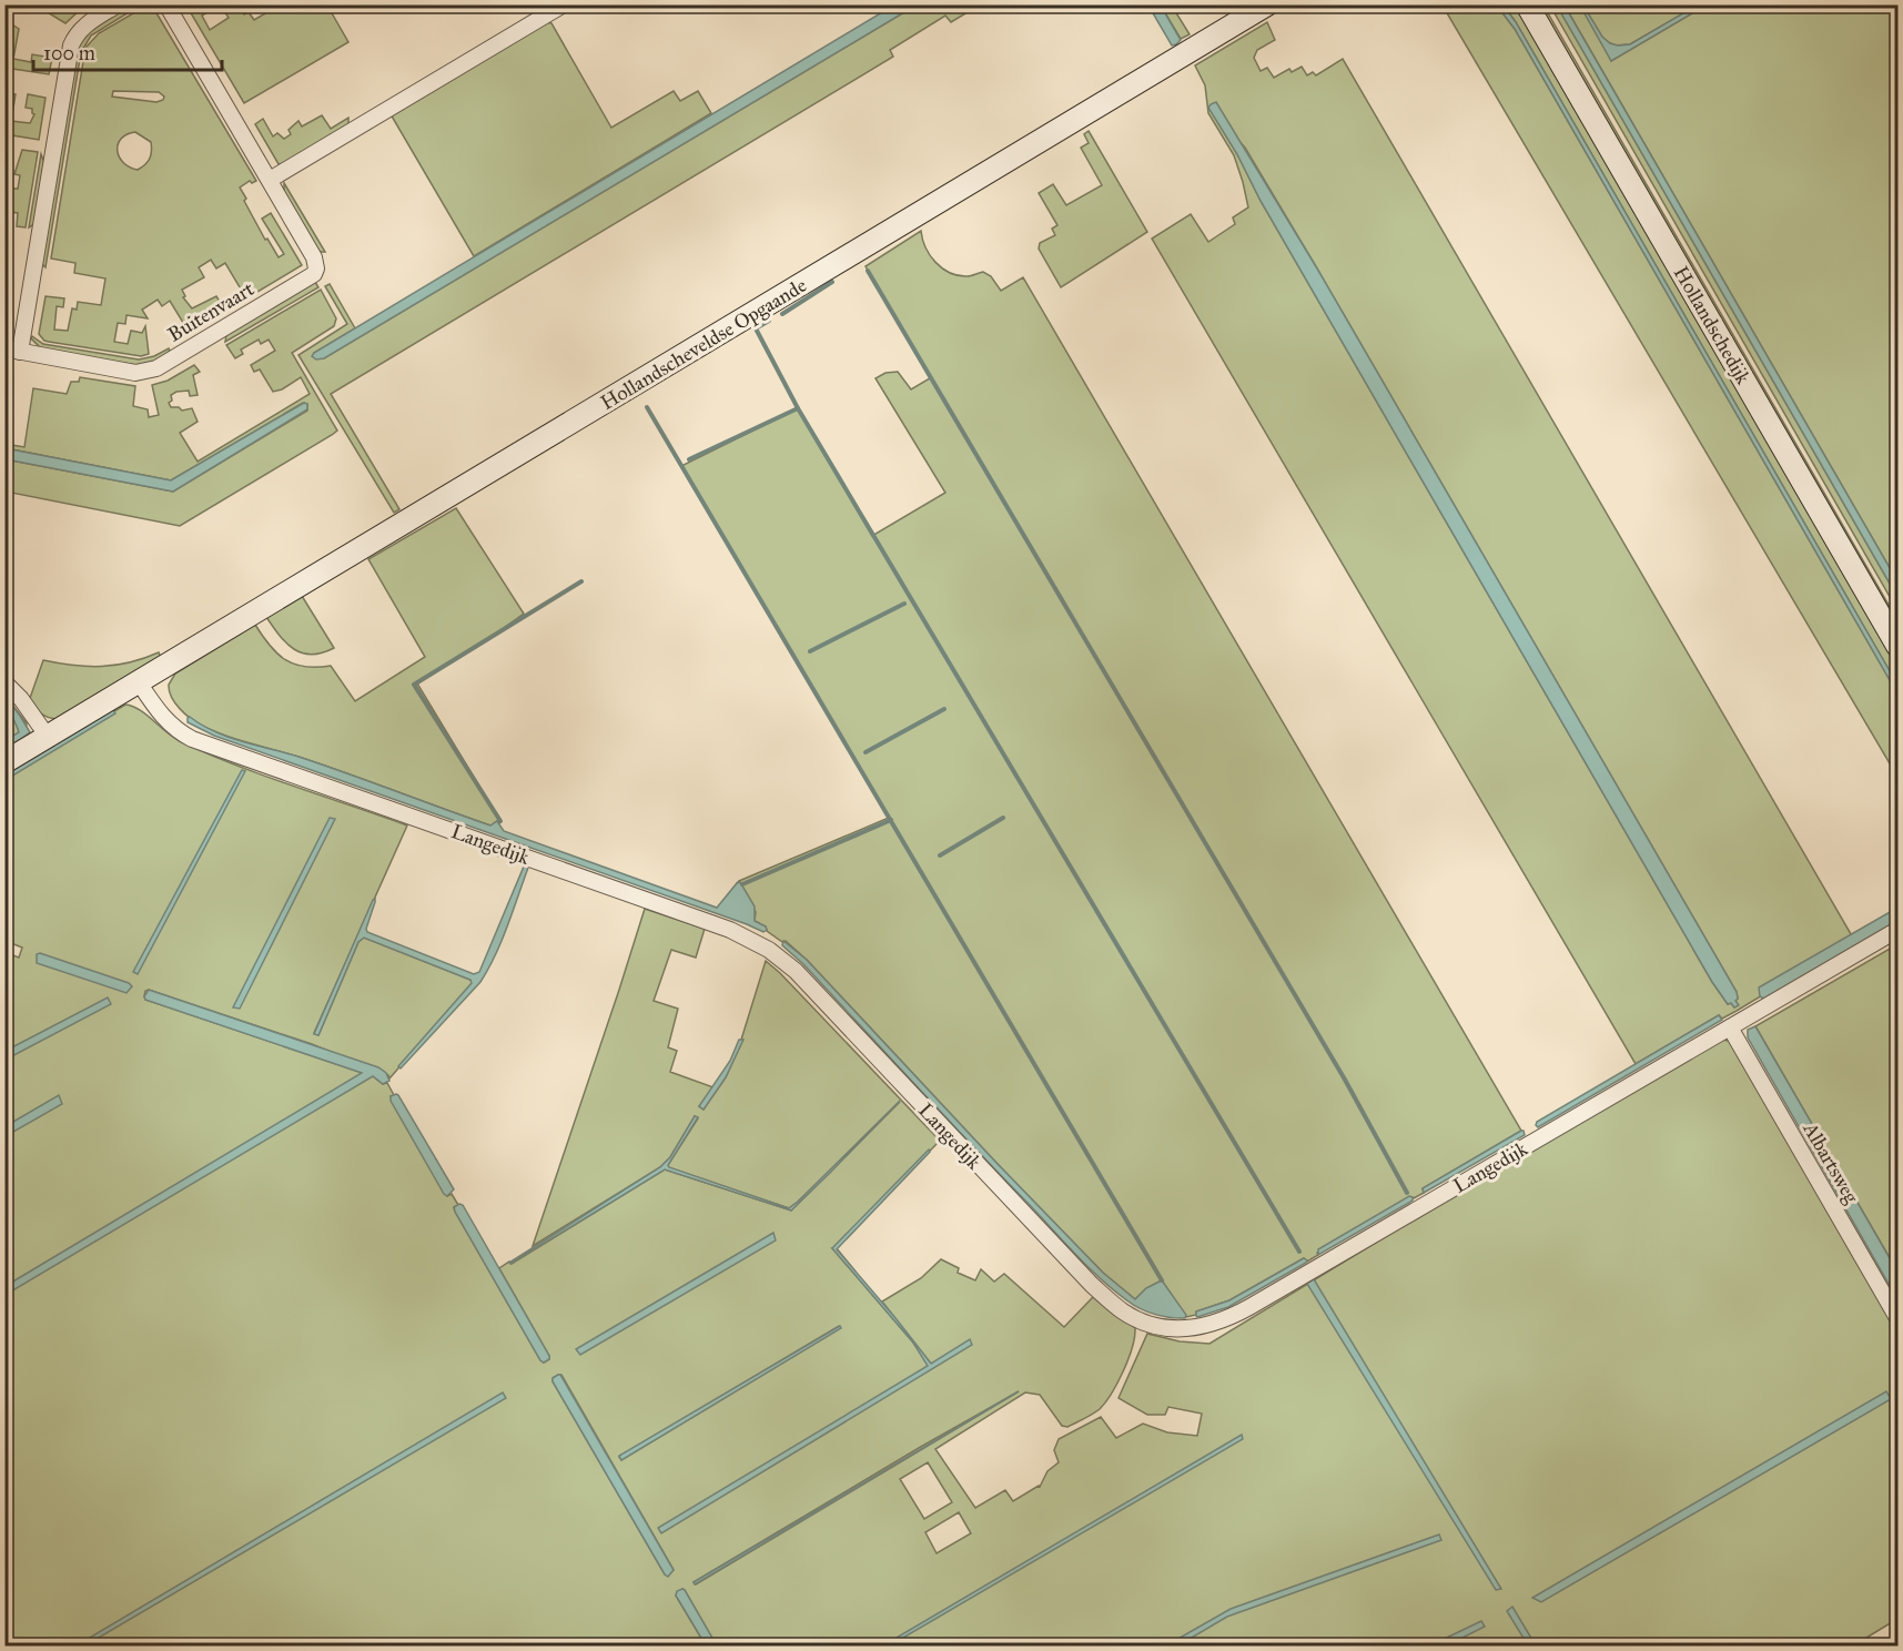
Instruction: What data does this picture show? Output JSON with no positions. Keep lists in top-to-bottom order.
{
  "streets": {
    "street": [
      "Buitenvaart",
      "Hollandschedijk",
      "Hollandscheveldse Opgaande",
      "Langedijk",
      "Albartsweg"
    ]
  },
  "crossings": [
    ["Hollandscheveldse Opgaande", "Langedijk"],
    ["Langedijk", "Albartsweg"]
  ],
  "scale_bar": "100 m"
}
